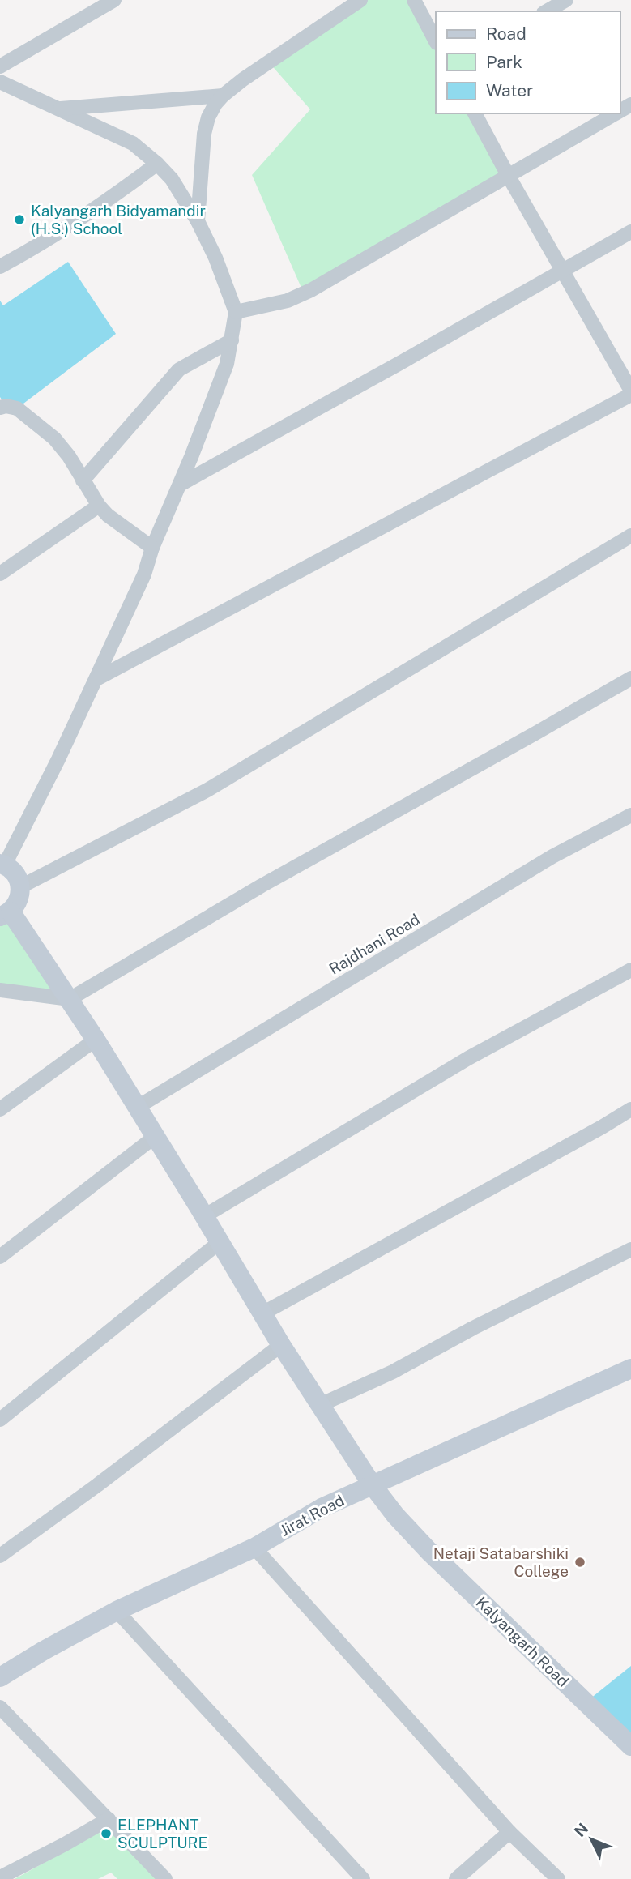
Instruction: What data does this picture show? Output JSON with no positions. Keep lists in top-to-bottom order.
{
  "streets": {
    "main road": ["Jirat Road", "Kalyangarh Road"],
    "street": ["Rajdhani Road"]
  },
  "crossings": [
    ["Rajdhani Road", "Kalyangarh Road"],
    ["Jirat Road", "Kalyangarh Road"]
  ],
  "places": ["Kalyangarh Bidyamandir (H.S.) School", "Netaji Satabarshiki College", "ELEPHANT SCULPTURE"],
  "legend": ["Road", "Park", "Water"],
  "north": "top left"
}
